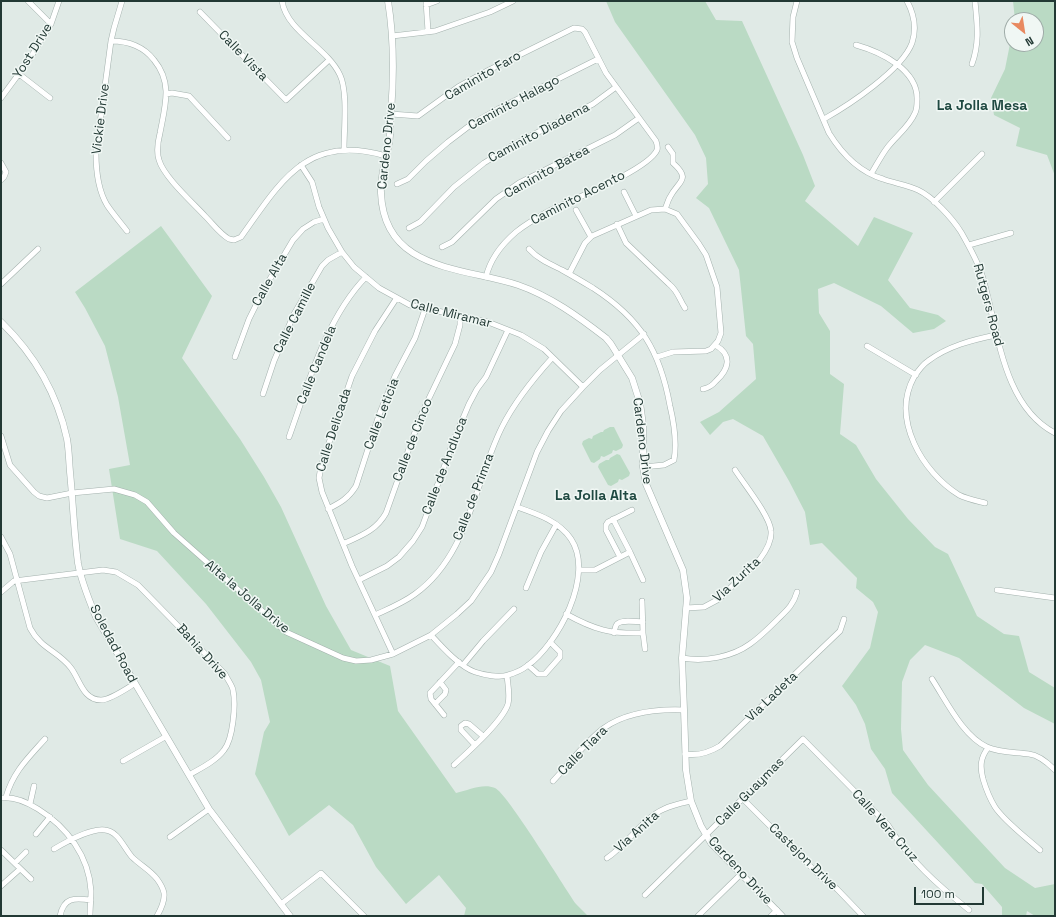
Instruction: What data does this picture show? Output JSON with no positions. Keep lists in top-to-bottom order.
{
  "streets": {
    "street": [
      "Yost Drive",
      "Calle Vista",
      "Caminito Faro",
      "Caminito Halago",
      "Vickie Drive",
      "Caminito Diadema",
      "Cardeno Drive",
      "Caminito Batea",
      "Caminito Acento",
      "Calle Alta",
      "Rutgers Road",
      "Calle Miramar",
      "Calle Camille",
      "Calle Candela",
      "Calle Leticia",
      "Calle Delicada",
      "Calle de Cinco",
      "Calle de Andluca",
      "Calle de Primra",
      "Via Zurita",
      "Alta la Jolla Drive",
      "Soledad Road",
      "Bahia Drive",
      "Via Ladeta",
      "Calle Tiara",
      "Calle Guaymas",
      "Calle Vera Cruz",
      "Via Anita",
      "Castejon Drive"
    ]
  },
  "crossings": [
    ["Caminito Faro", "Caminito Halago"],
    ["Caminito Faro", "Cardeno Drive"],
    ["Cardeno Drive", "Caminito Acento"],
    ["Cardeno Drive", "Via Zurita"],
    ["Cardeno Drive", "Alta la Jolla Drive"],
    ["Cardeno Drive", "Via Ladeta"],
    ["Cardeno Drive", "Calle Tiara"],
    ["Cardeno Drive", "Calle Guaymas"],
    ["Cardeno Drive", "Via Anita"],
    ["Caminito Batea", "Caminito Acento"],
    ["Calle Alta", "Calle Miramar"],
    ["Calle Miramar", "Calle Camille"],
    ["Calle Miramar", "Calle Candela"],
    ["Calle Miramar", "Calle Leticia"],
    ["Calle Miramar", "Calle Delicada"],
    ["Calle Miramar", "Calle de Cinco"],
    ["Calle Miramar", "Calle de Andluca"],
    ["Calle Miramar", "Calle de Primra"],
    ["Calle Miramar", "Alta la Jolla Drive"],
    ["Calle Leticia", "Calle Delicada"],
    ["Calle Delicada", "Calle de Cinco"],
    ["Calle Delicada", "Calle de Andluca"],
    ["Calle Delicada", "Calle de Primra"],
    ["Calle Delicada", "Alta la Jolla Drive"],
    ["Alta la Jolla Drive", "Soledad Road"],
    ["Soledad Road", "Bahia Drive"],
    ["Calle Guaymas", "Calle Vera Cruz"],
    ["Calle Guaymas", "Castejon Drive"]
  ],
  "districts": ["La Jolla Mesa", "La Jolla Alta"],
  "scale_bar": "100 m",
  "north": "bottom right"
}
